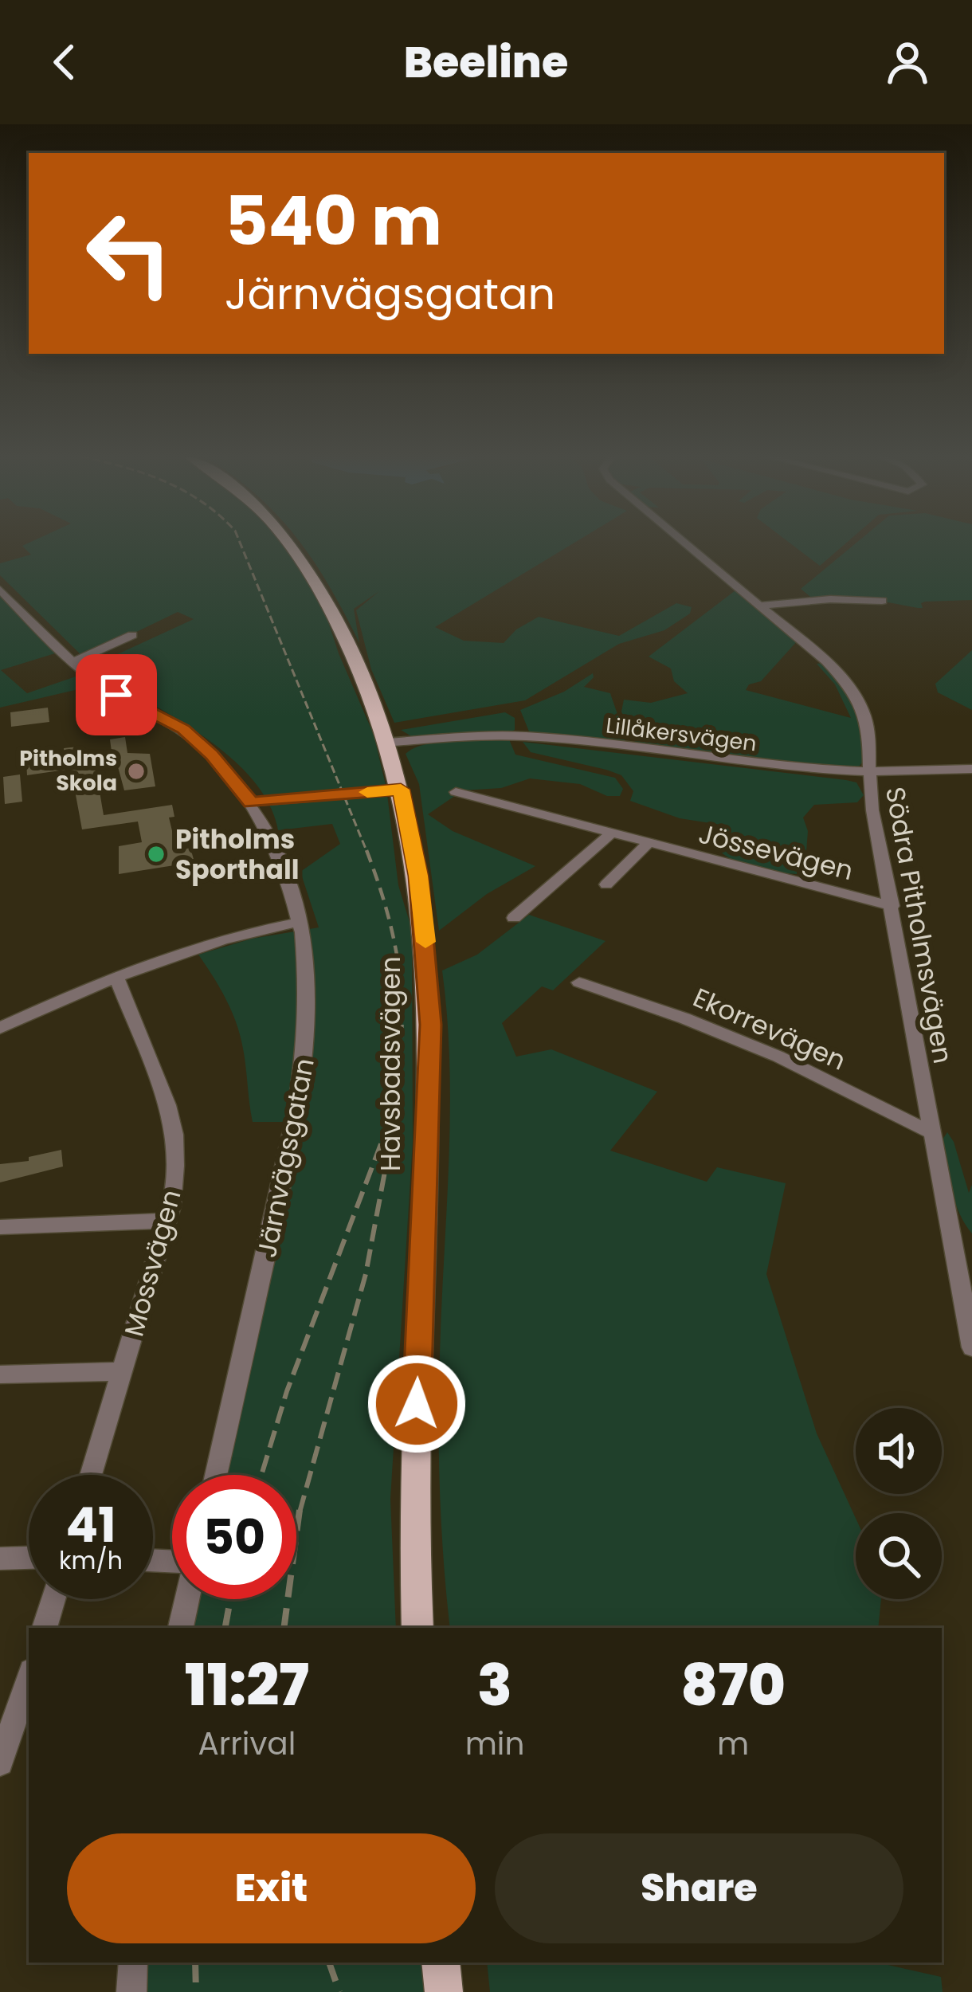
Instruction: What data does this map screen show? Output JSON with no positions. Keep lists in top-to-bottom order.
{
  "streets": {
    "main road": ["Havsbadsvägen"],
    "street": [
      "Lillåkersvägen",
      "Jössevägen",
      "Södra Pitholmsvägen",
      "Ekorrevägen",
      "Järnvägsgatan",
      "Mossvägen"
    ]
  },
  "crossings": [
    ["Lillåkersvägen", "Södra Pitholmsvägen"],
    ["Lillåkersvägen", "Havsbadsvägen"],
    ["Jössevägen", "Södra Pitholmsvägen"],
    ["Södra Pitholmsvägen", "Ekorrevägen"]
  ],
  "places": ["Pitholms Skola", "Pitholms Sporthall"],
  "page": {
    "header": "Beeline",
    "turn": ["540 m", "Järnvägsgatan"],
    "speed": "41 km/h",
    "limit": "50",
    "eta": [
      "11:27",
      "Arrival",
      "3",
      "min",
      "870",
      "m"
    ],
    "buttons": ["Exit", "Share"]
  }
}
